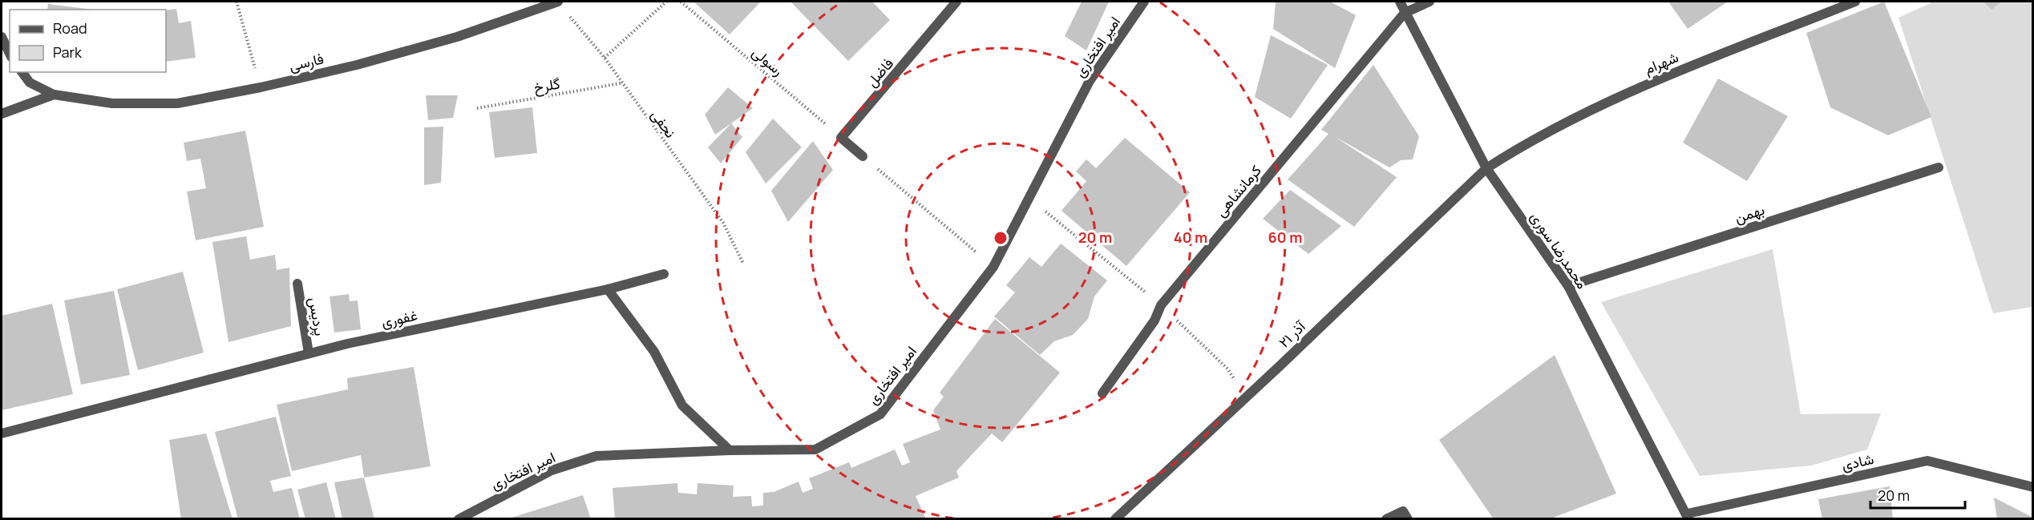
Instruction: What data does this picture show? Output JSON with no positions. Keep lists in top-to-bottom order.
{
  "streets": {
    "street": [
      "امیر افتخاری",
      "فارسی",
      "شهرام",
      "فاضل",
      "کرمانشاهی",
      "بهمن",
      "محمدرضا سوری",
      "پردیس",
      "غفوری",
      "۲۱ آذر",
      "شادی"
    ],
    "path": ["رسولی", "گلرخ", "نجفی"]
  },
  "crossings": [
    ["رسولی", "فاضل"],
    ["فارسی", "نجفی"],
    ["شهرام", "محمدرضا سوری"],
    ["شهرام", "۲۱ آذر"],
    ["گلرخ", "نجفی"],
    ["کرمانشاهی", "محمدرضا سوری"],
    ["بهمن", "محمدرضا سوری"],
    ["محمدرضا سوری", "۲۱ آذر"],
    ["محمدرضا سوری", "شادی"],
    ["پردیس", "غفوری"]
  ],
  "legend": ["Road", "Park"],
  "scale_bar": "20 m",
  "rings": ["20 m", "40 m", "60 m"]
}
